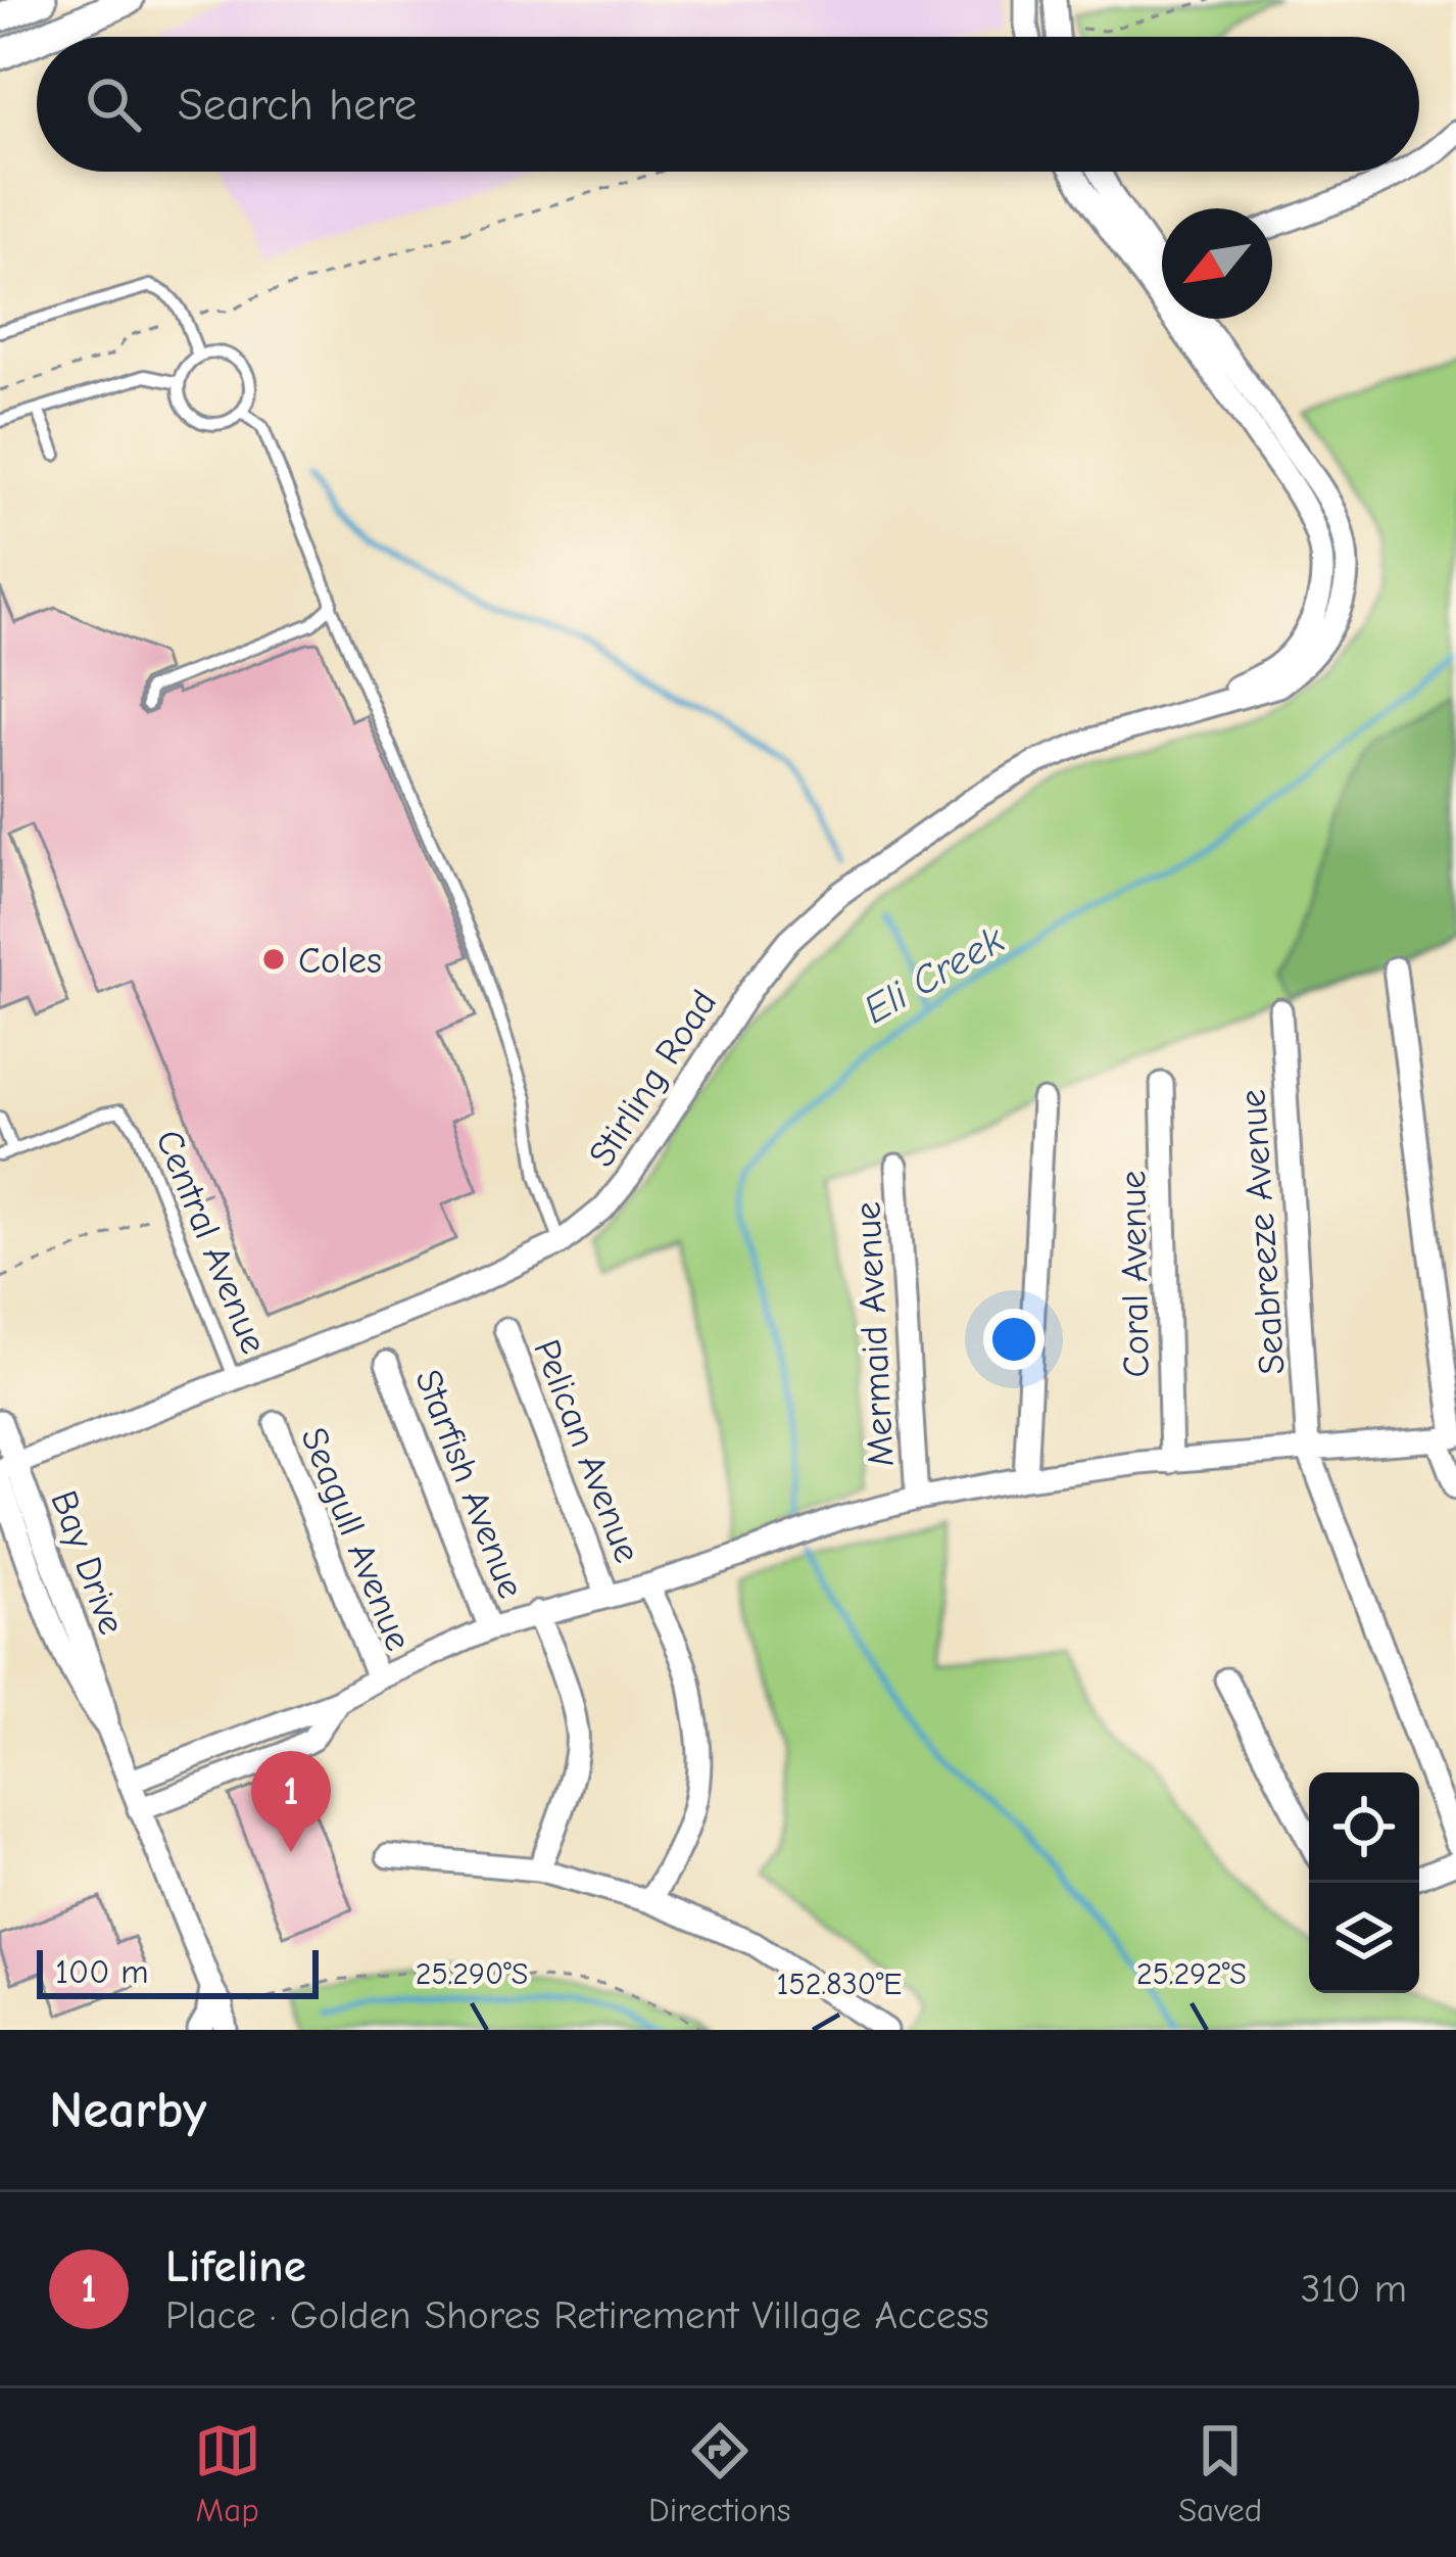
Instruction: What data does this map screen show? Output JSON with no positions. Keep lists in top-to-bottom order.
{
  "streets": {
    "street": [
      "Stirling Road",
      "Seabreeze Avenue",
      "Coral Avenue",
      "Mermaid Avenue",
      "Pelican Avenue",
      "Starfish Avenue",
      "Seagull Avenue",
      "Bay Drive"
    ],
    "lane": ["Central Avenue"]
  },
  "crossings": [
    ["Stirling Road", "Central Avenue"],
    ["Stirling Road", "Bay Drive"]
  ],
  "water": ["Eli Creek"],
  "places": ["Coles"],
  "scale_bar": "100 m",
  "north": "bottom left",
  "page": {
    "search": "Search here",
    "pins": "1",
    "scale": "100 m",
    "heading": "Nearby",
    "list": [
      {
        "mark": "1",
        "name": "Lifeline",
        "note": "Place · Golden Shores Retirement Village Access",
        "value": "310 m"
      }
    ],
    "nav": ["Map", "Directions", "Saved"]
  },
  "coordinates": ["25.290°S", "25.292°S", "152.830°E"]
}
